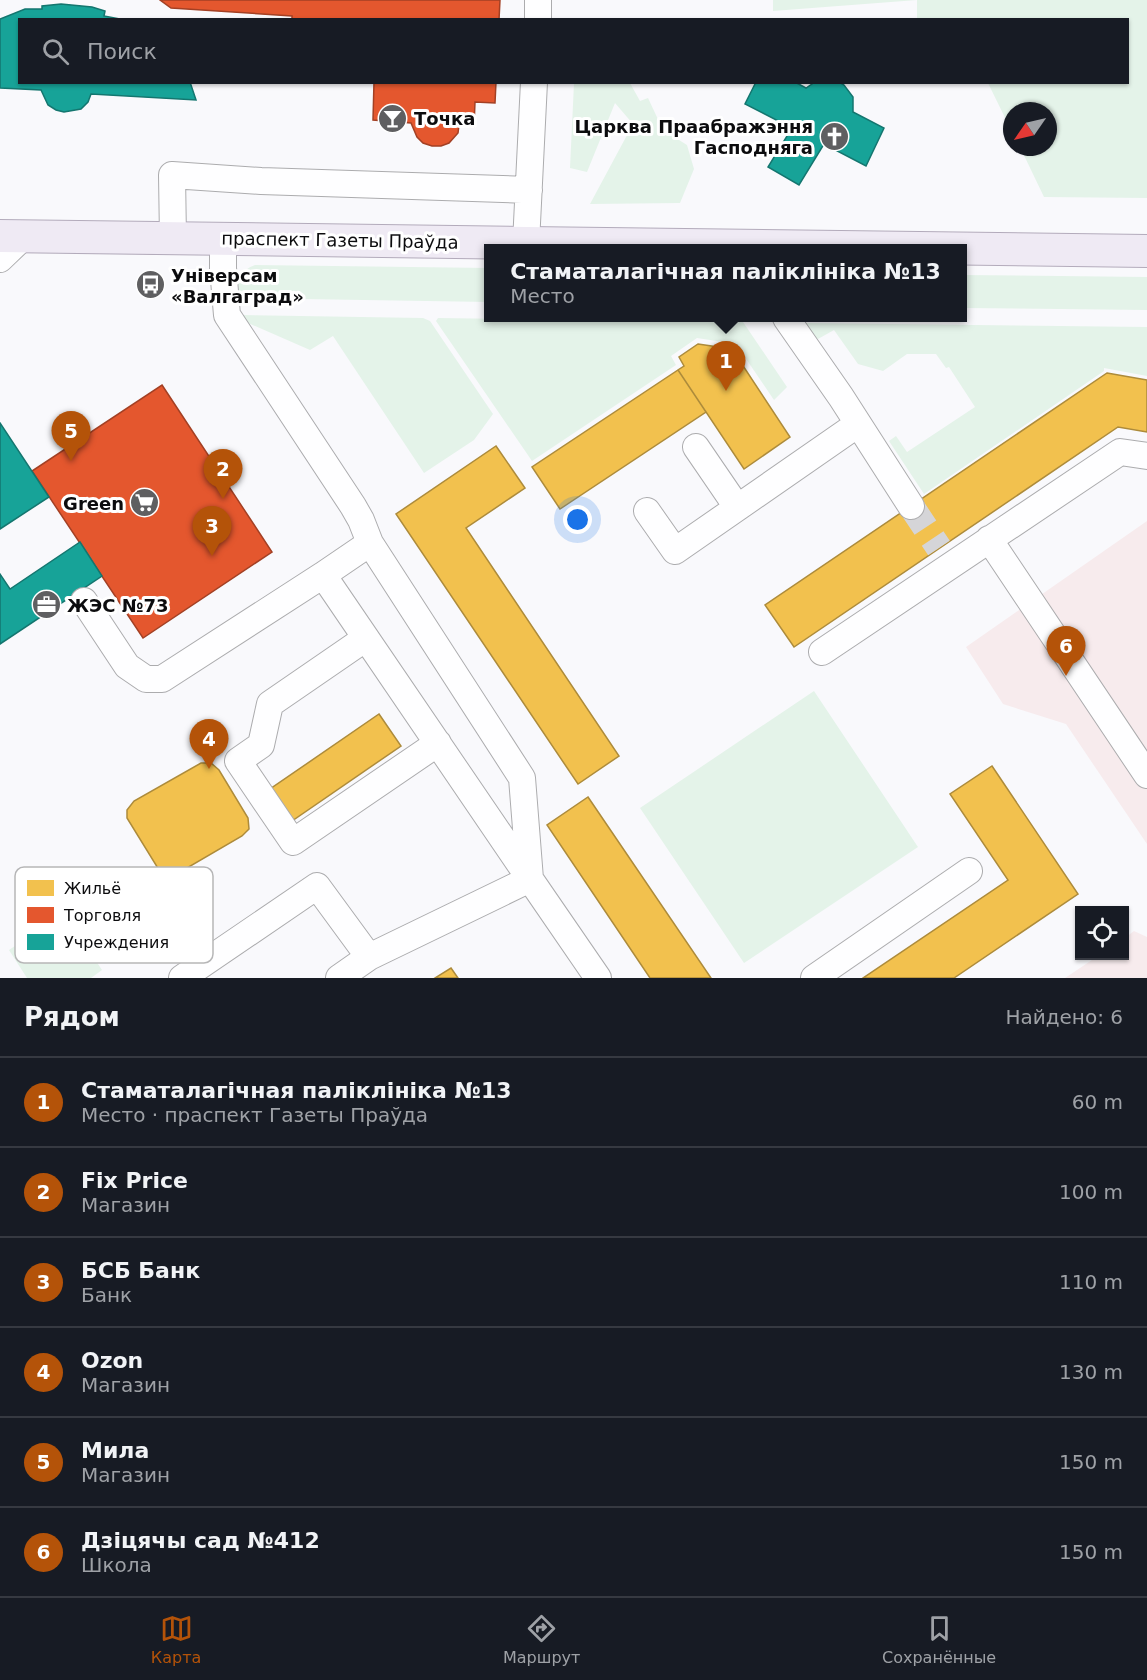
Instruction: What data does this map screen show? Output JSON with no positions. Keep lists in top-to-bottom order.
{
  "streets": {
    "main road": ["праспект Газеты Праўда"]
  },
  "places": {
    "bar": ["Точка"],
    "church": ["Царква Праабражэння Гасподняга"],
    "bus stop": ["Універсам «Валгаград»"],
    "supermarket": ["Green"],
    "office": ["ЖЭС №73"]
  },
  "legend": ["Жильё", "Торговля", "Учреждения"],
  "north": "bottom left",
  "page": {
    "search": "Поиск",
    "popup": ["Стаматалагічная паліклініка №13", "Место"],
    "pins": [
      "1",
      "5",
      "2",
      "3",
      "6",
      "4"
    ],
    "heading": ["Рядом", "Найдено: 6"],
    "list": [
      {
        "mark": "1",
        "name": "Стаматалагічная паліклініка №13",
        "note": "Место · праспект Газеты Праўда",
        "value": "60 m"
      },
      {
        "mark": "2",
        "name": "Fix Price",
        "note": "Магазин",
        "value": "100 m"
      },
      {
        "mark": "3",
        "name": "БСБ Банк",
        "note": "Банк",
        "value": "110 m"
      },
      {
        "mark": "4",
        "name": "Ozon",
        "note": "Магазин",
        "value": "130 m"
      },
      {
        "mark": "5",
        "name": "Мила",
        "note": "Магазин",
        "value": "150 m"
      },
      {
        "mark": "6",
        "name": "Дзіцячы сад №412",
        "note": "Школа",
        "value": "150 m"
      }
    ],
    "nav": ["Карта", "Маршрут", "Сохранённые"]
  }
}
